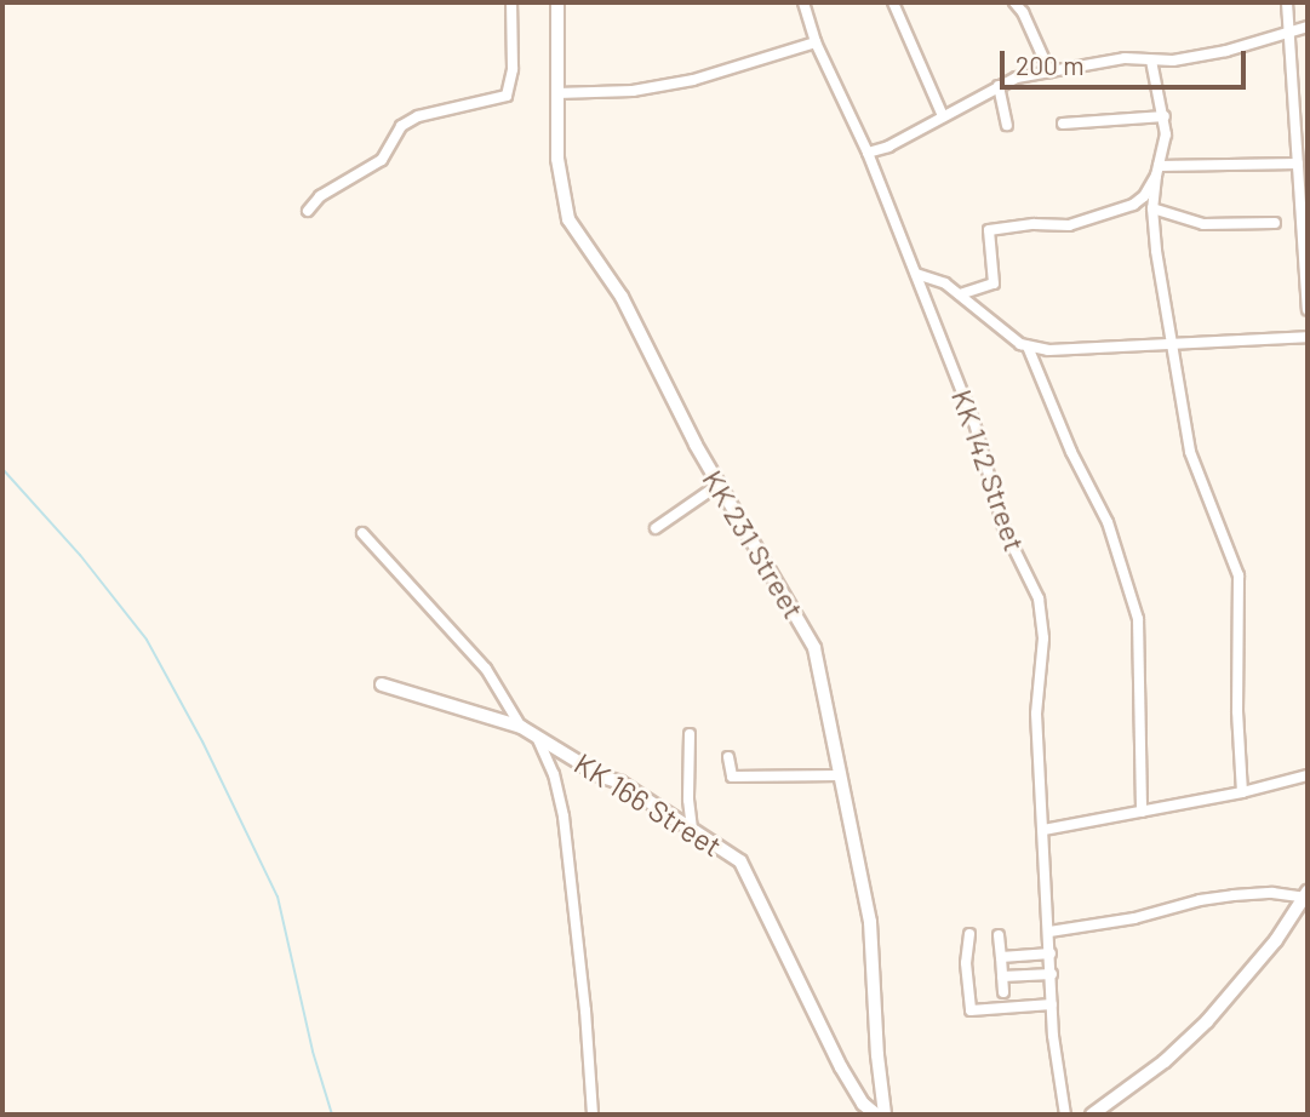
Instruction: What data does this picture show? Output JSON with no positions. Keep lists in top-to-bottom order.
{
  "streets": {
    "street": ["KK 142 Street", "KK 231 Street", "KK 166 Street"]
  },
  "scale_bar": "200 m"
}
